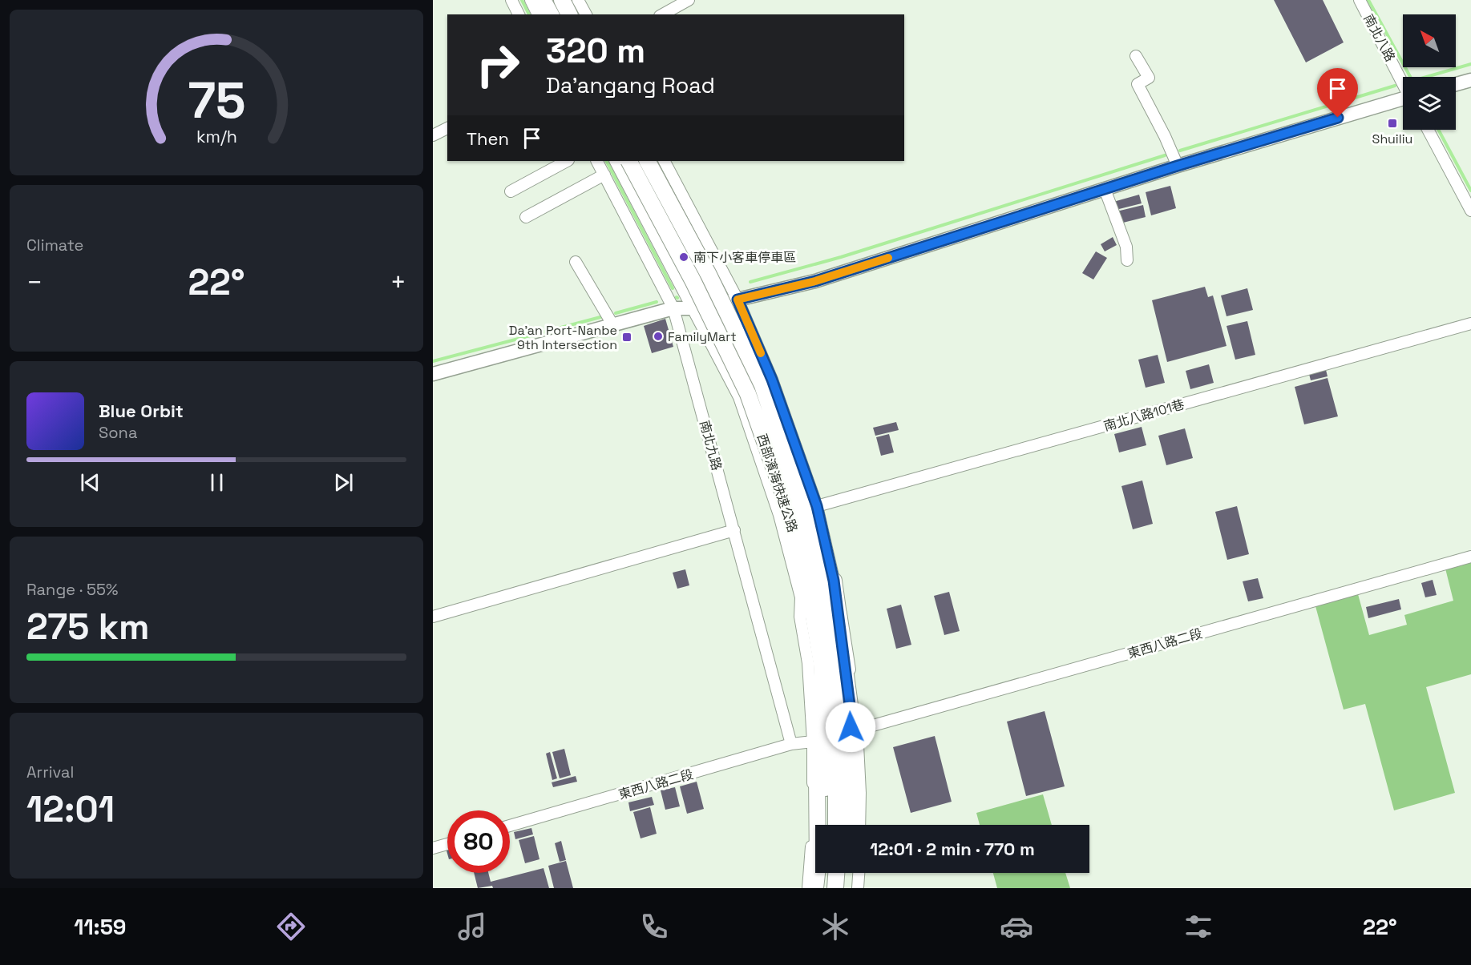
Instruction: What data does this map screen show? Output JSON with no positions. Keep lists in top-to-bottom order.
{
  "streets": {
    "highway": ["西部濱海快速公路"],
    "street": [
      "南北八路",
      "南北八路101巷",
      "南北九路",
      "東西八路二段"
    ]
  },
  "crossings": [
    ["南北八路101巷", "西部濱海快速公路"],
    ["南北九路", "東西八路二段"]
  ],
  "places": {
    "transit": ["Shuiliu", "Da'an Port-Nanbe 9th Intersection"],
    "other": ["南下小客車停車區", "FamilyMart"]
  },
  "north": "top left",
  "page": {
    "turn": ["320 m", "Da’angang Road"],
    "then": "Then",
    "tile": [
      "Climate",
      ["Range · 55%", "275 km"],
      ["Arrival", "12:01"]
    ],
    "heat": ["−", "22°", "+"],
    "song": ["Blue Orbit", "Sona"],
    "limit": "80",
    "trip": "12:01 · 2 min · 770 m",
    "tabs": ["11:59", "22°"],
    "gauge": ["75", "km/h"]
  }
}
